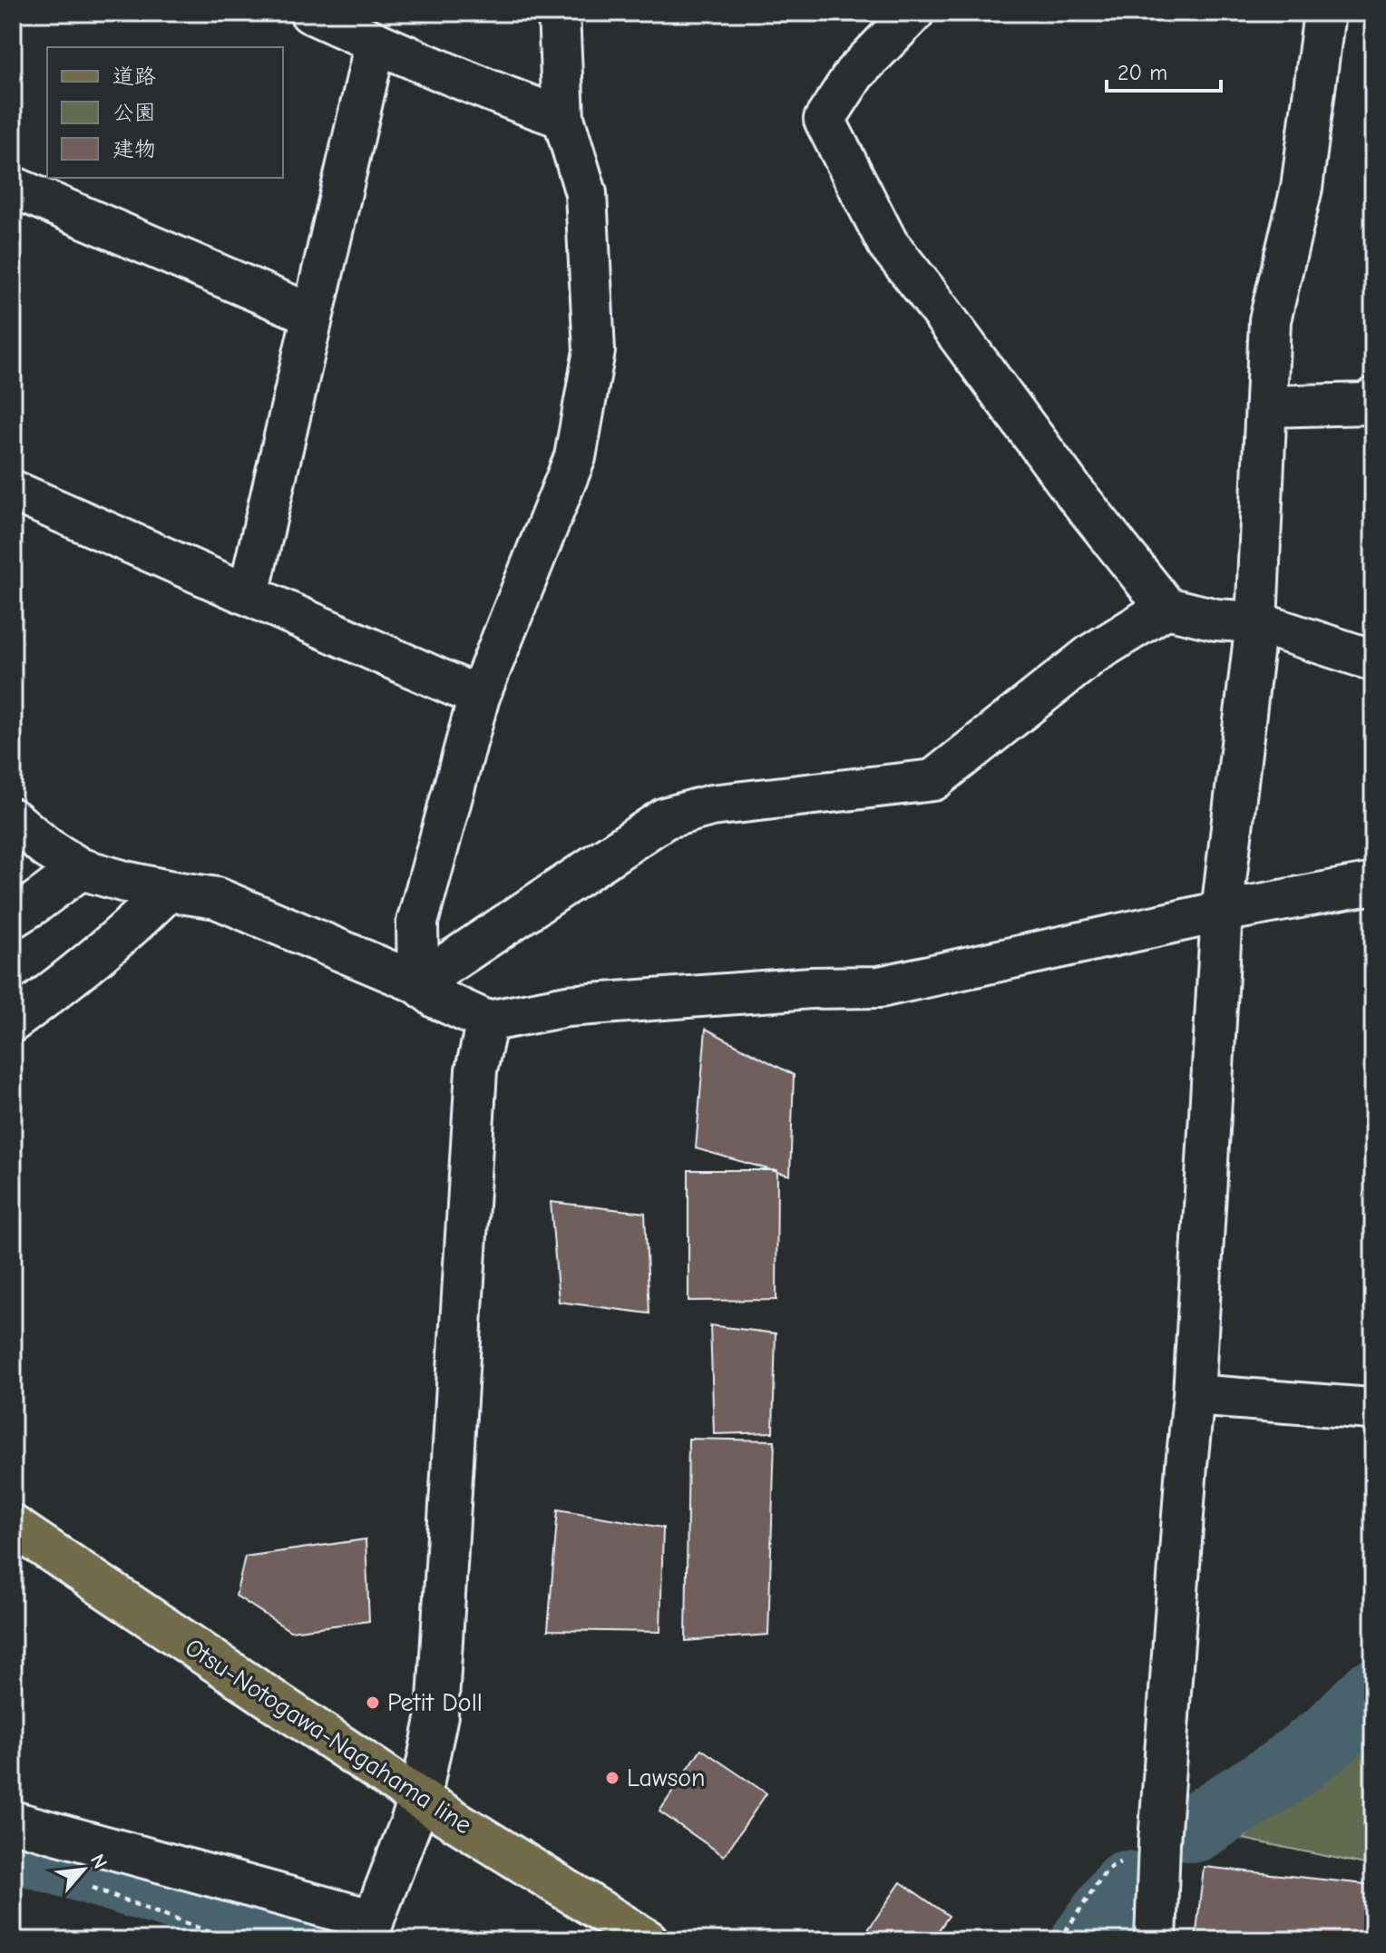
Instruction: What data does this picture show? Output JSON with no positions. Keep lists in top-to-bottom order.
{
  "streets": {
    "main road": ["Otsu-Notogawa-Nagahama line"]
  },
  "places": ["Petit Doll", "Lawson"],
  "legend": ["道路", "公園", "建物"],
  "scale_bar": "20 m",
  "north": "top right"
}
